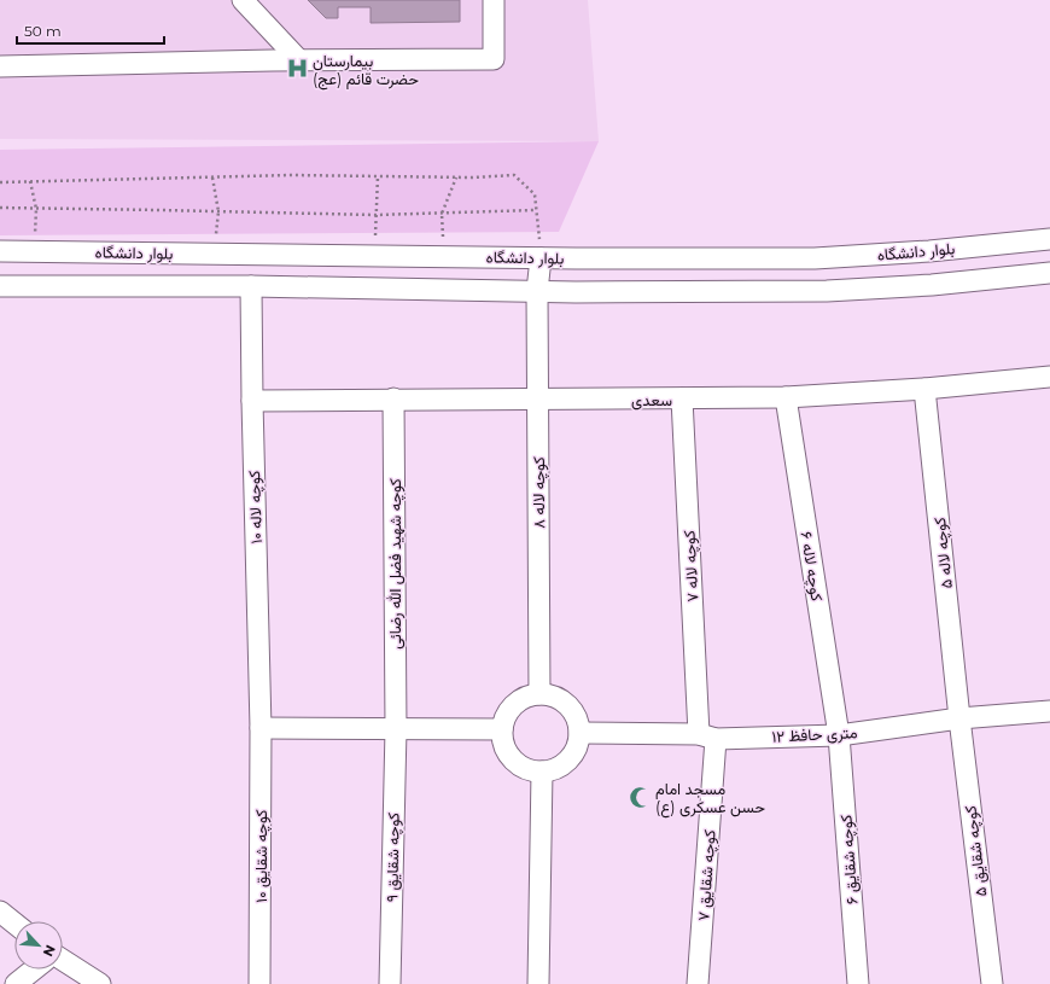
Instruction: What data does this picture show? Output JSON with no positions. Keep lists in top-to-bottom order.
{
  "streets": {
    "street": [
      "بلوار دانشگاه",
      "سعدی",
      "کوچه لاله ۸",
      "کوچه لاله ۱۰",
      "کوچه لاله ۵",
      "کوچه شهید فضل الله رضائی",
      "کوچه لاله ۷",
      "کوچه لاله ۶",
      "۱۲ متری حافظ",
      "کوچه شقایق ۵",
      "کوچه شقایق ۱۰",
      "کوچه شقایق ۹",
      "کوچه شقایق ۶",
      "کوچه شقایق ۷"
    ]
  },
  "crossings": [
    ["بلوار دانشگاه", "کوچه لاله ۸"],
    ["سعدی", "کوچه لاله ۸"],
    ["سعدی", "کوچه لاله ۱۰"],
    ["سعدی", "کوچه لاله ۵"],
    ["سعدی", "کوچه شهید فضل الله رضائی"],
    ["سعدی", "کوچه لاله ۷"],
    ["سعدی", "کوچه لاله ۶"],
    ["کوچه لاله ۸", "۱۲ متری حافظ"],
    ["کوچه لاله ۱۰", "کوچه شقایق ۱۰"],
    ["کوچه لاله ۵", "۱۲ متری حافظ"],
    ["کوچه لاله ۵", "کوچه شقایق ۵"],
    ["کوچه شهید فضل الله رضائی", "کوچه شقایق ۹"],
    ["کوچه لاله ۷", "۱۲ متری حافظ"],
    ["کوچه لاله ۷", "کوچه شقایق ۷"],
    ["کوچه لاله ۶", "۱۲ متری حافظ"],
    ["کوچه لاله ۶", "کوچه شقایق ۶"],
    ["۱۲ متری حافظ", "کوچه شقایق ۵"],
    ["۱۲ متری حافظ", "کوچه شقایق ۶"],
    ["۱۲ متری حافظ", "کوچه شقایق ۷"]
  ],
  "places": {
    "hospital": ["بیمارستان حضرت قائم (عج)"],
    "mosque": ["مسجد امام حسن عسکری (ع)"]
  },
  "scale_bar": "50 m",
  "north": "bottom right"
}
